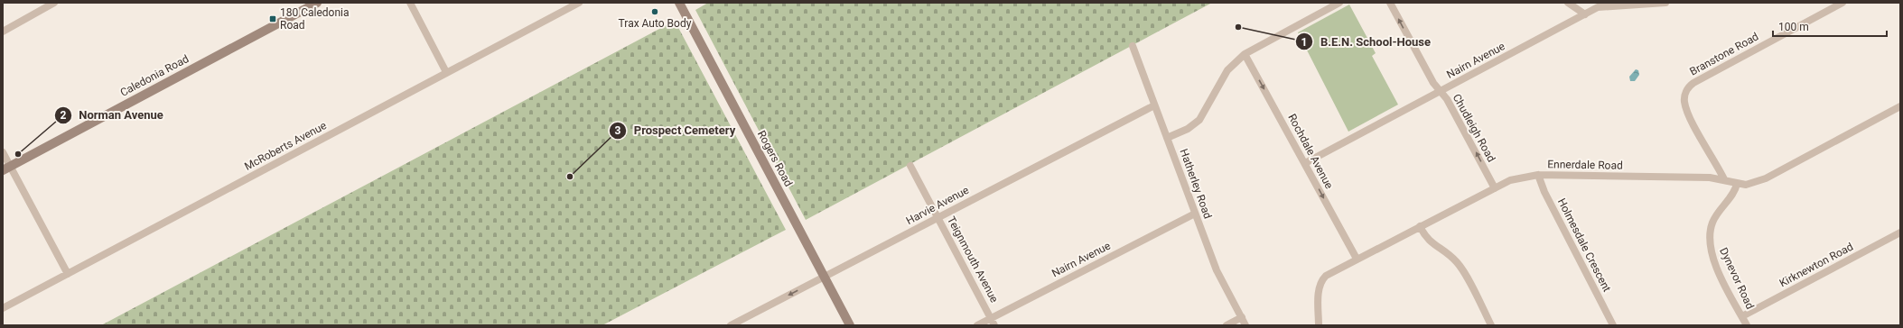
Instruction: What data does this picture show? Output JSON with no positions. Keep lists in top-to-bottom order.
{
  "streets": {
    "street": [
      "Branstone Road",
      "Nairn Avenue",
      "Caledonia Road",
      "Chudleigh Road",
      "McRoberts Avenue",
      "Rochdale Avenue",
      "Rogers Road",
      "Ennerdale Road",
      "Hatherley Road",
      "Harvie Avenue",
      "Holmesdale Crescent",
      "Teignmouth Avenue",
      "Kirknewton Road",
      "Dynevor Road"
    ]
  },
  "crossings": [
    ["Branstone Road", "Ennerdale Road"],
    ["Nairn Avenue", "Chudleigh Road"],
    ["Nairn Avenue", "Rochdale Avenue"],
    ["Nairn Avenue", "Hatherley Road"],
    ["Nairn Avenue", "Teignmouth Avenue"],
    ["Chudleigh Road", "Ennerdale Road"],
    ["Rochdale Avenue", "Ennerdale Road"],
    ["Rogers Road", "Harvie Avenue"],
    ["Ennerdale Road", "Holmesdale Crescent"],
    ["Ennerdale Road", "Dynevor Road"],
    ["Hatherley Road", "Harvie Avenue"],
    ["Harvie Avenue", "Teignmouth Avenue"],
    ["Kirknewton Road", "Dynevor Road"]
  ],
  "one_way": ["Chudleigh Road", "Rochdale Avenue"],
  "places": {
    "other": [
      "Trax Auto Body",
      "B.E.N. School-House",
      "Norman Avenue",
      "Prospect Cemetery"
    ],
    "transit": ["180 Caledonia Road"]
  },
  "scale_bar": "100 m"
}
